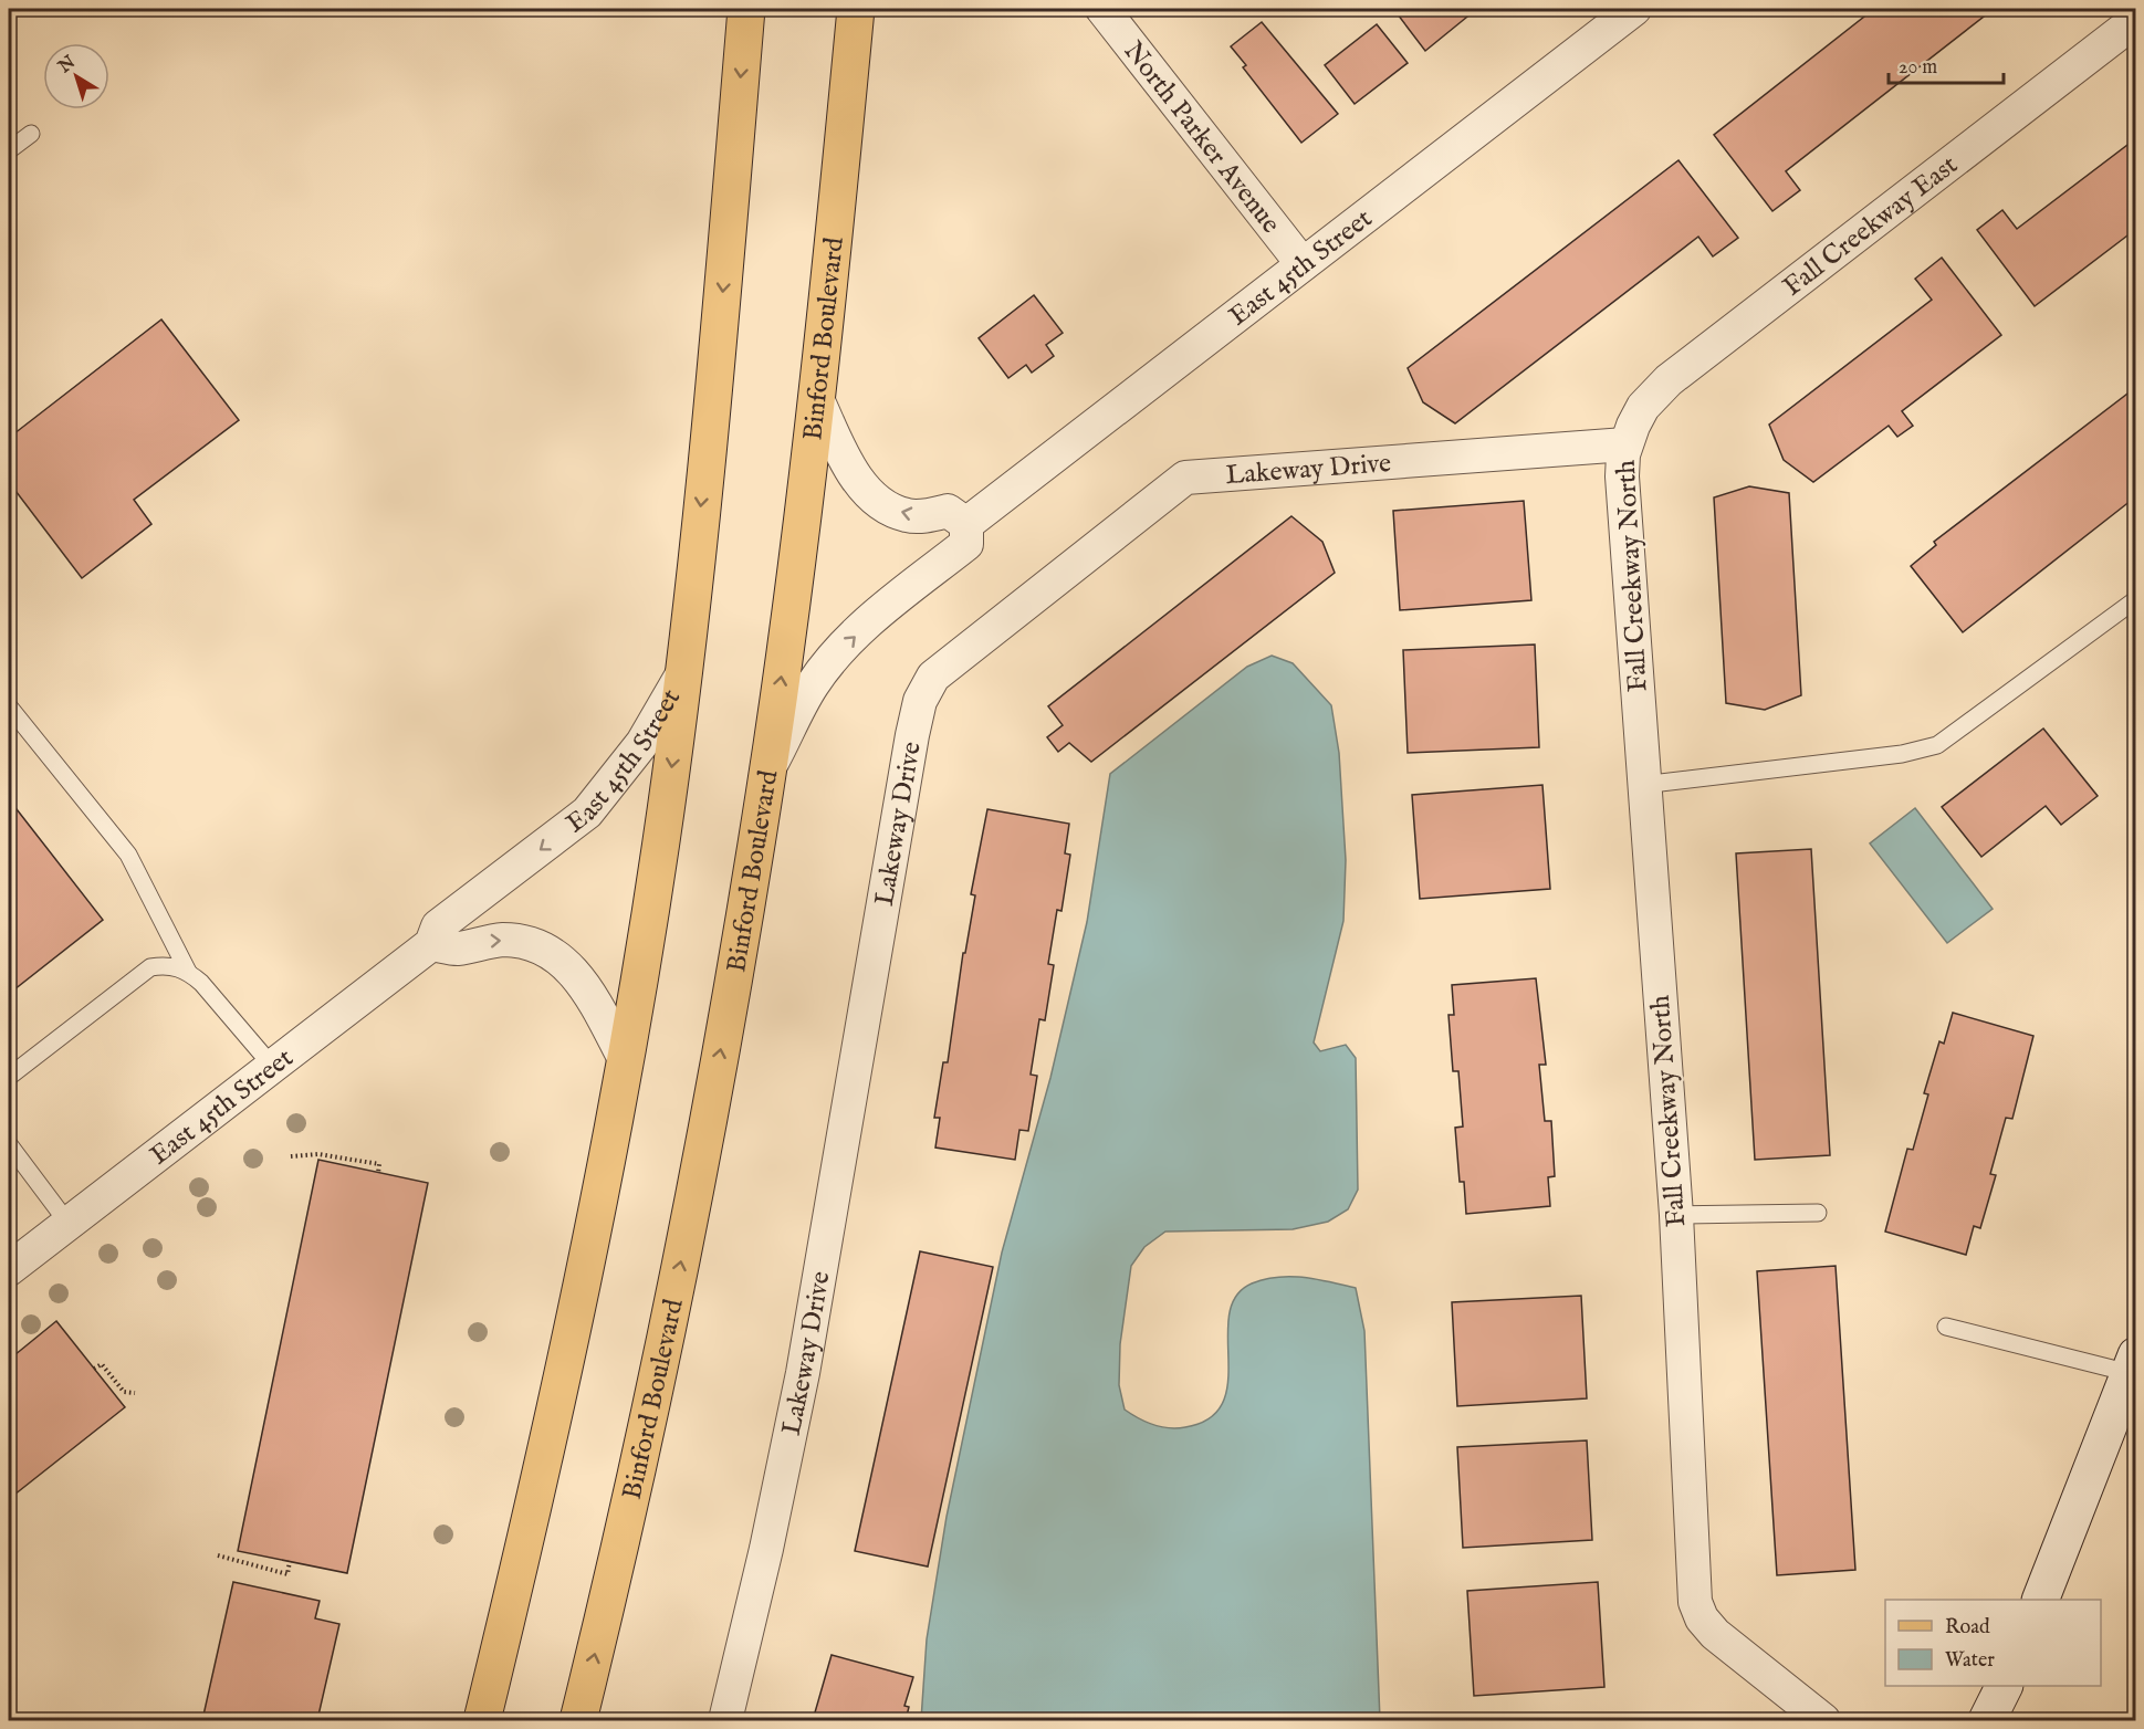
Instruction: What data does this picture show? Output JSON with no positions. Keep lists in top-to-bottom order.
{
  "streets": {
    "main road": ["Binford Boulevard"],
    "street": [
      "North Parker Avenue",
      "Fall Creekway East",
      "East 45th Street",
      "Lakeway Drive",
      "Fall Creekway North"
    ]
  },
  "crossings": [
    ["North Parker Avenue", "East 45th Street"],
    ["Fall Creekway East", "Lakeway Drive"],
    ["Fall Creekway East", "Fall Creekway North"],
    ["Lakeway Drive", "Fall Creekway North"]
  ],
  "legend": ["Road", "Water"],
  "scale_bar": "20 m",
  "north": "top left"
}
